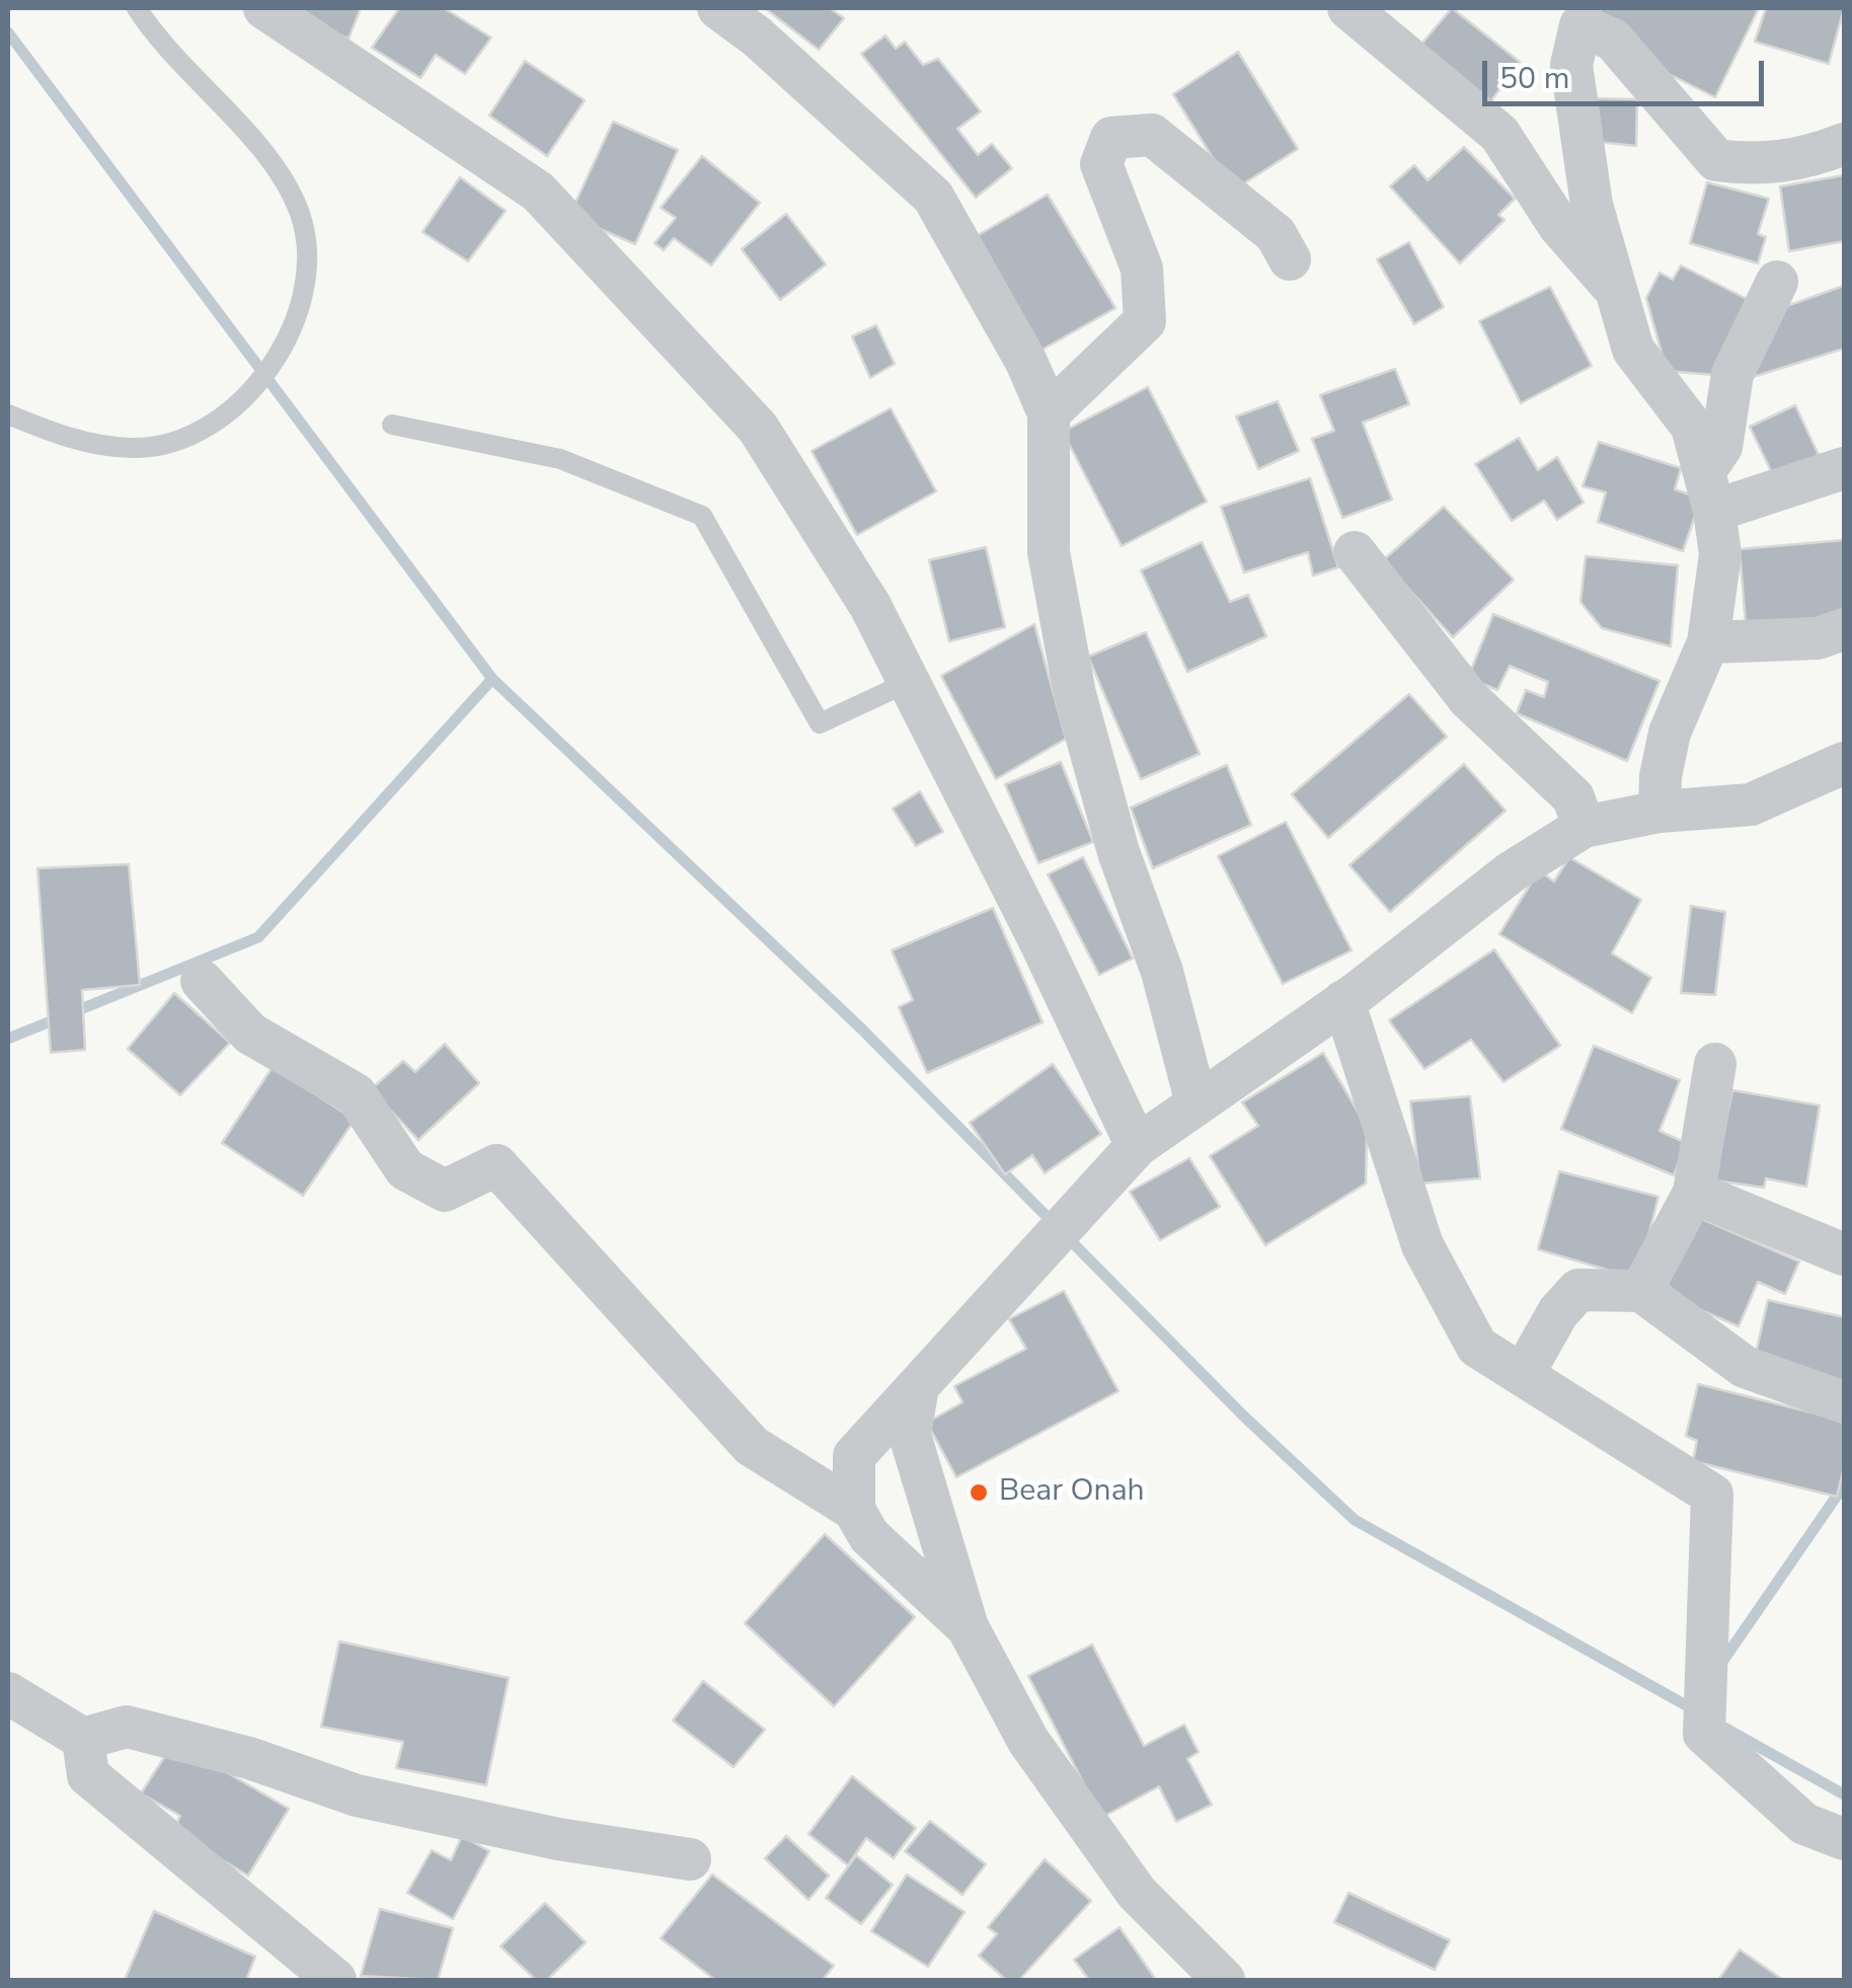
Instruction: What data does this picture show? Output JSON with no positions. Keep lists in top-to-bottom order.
{
  "places": ["Bear Onah"],
  "scale_bar": "50 m"
}
